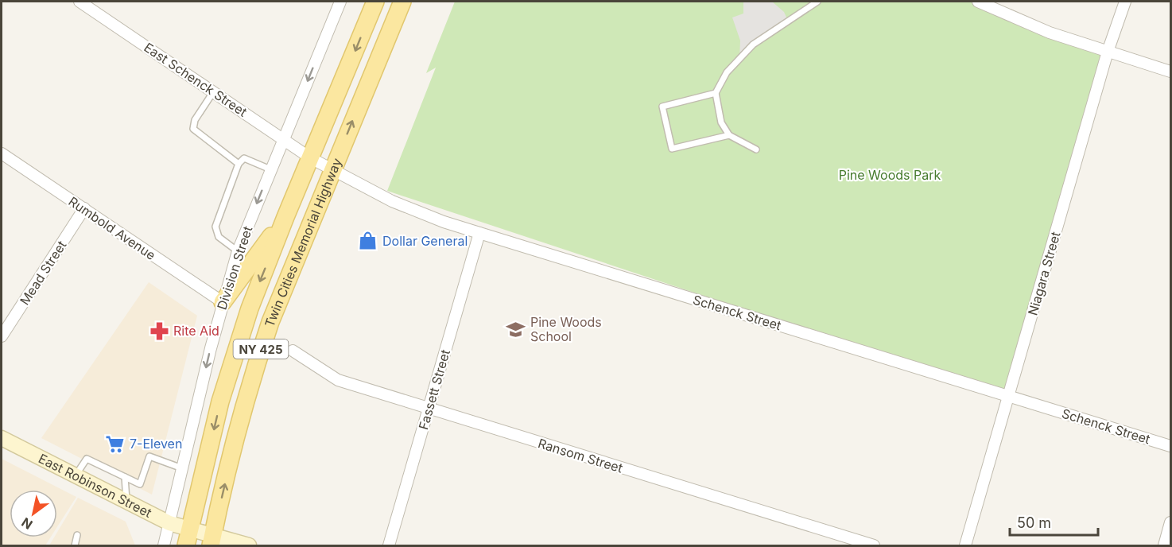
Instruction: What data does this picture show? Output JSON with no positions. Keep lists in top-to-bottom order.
{
  "streets": {
    "main road": ["Twin Cities Memorial Highway", "NY 425"],
    "street": [
      "East Schenck Street",
      "Rumbold Avenue",
      "Division Street",
      "Mead Street",
      "Niagara Street",
      "Schenck Street",
      "Fassett Street",
      "Ransom Street",
      "East Robinson Street"
    ]
  },
  "crossings": [
    ["East Schenck Street", "Twin Cities Memorial Highway"],
    ["East Schenck Street", "Division Street"],
    ["East Schenck Street", "Schenck Street"],
    ["Rumbold Avenue", "Division Street"],
    ["Rumbold Avenue", "Mead Street"],
    ["Twin Cities Memorial Highway", "Schenck Street"],
    ["Twin Cities Memorial Highway", "East Robinson Street"],
    ["Division Street", "East Robinson Street"],
    ["Niagara Street", "Schenck Street"],
    ["Schenck Street", "Fassett Street"],
    ["Fassett Street", "Ransom Street"]
  ],
  "one_way": ["Division Street"],
  "parks": ["Pine Woods Park"],
  "places": {
    "shop": ["Dollar General"],
    "school or university": ["Pine Woods School"],
    "pharmacy": ["Rite Aid"],
    "supermarket": ["7-Eleven"]
  },
  "scale_bar": "50 m",
  "north": "bottom left"
}
